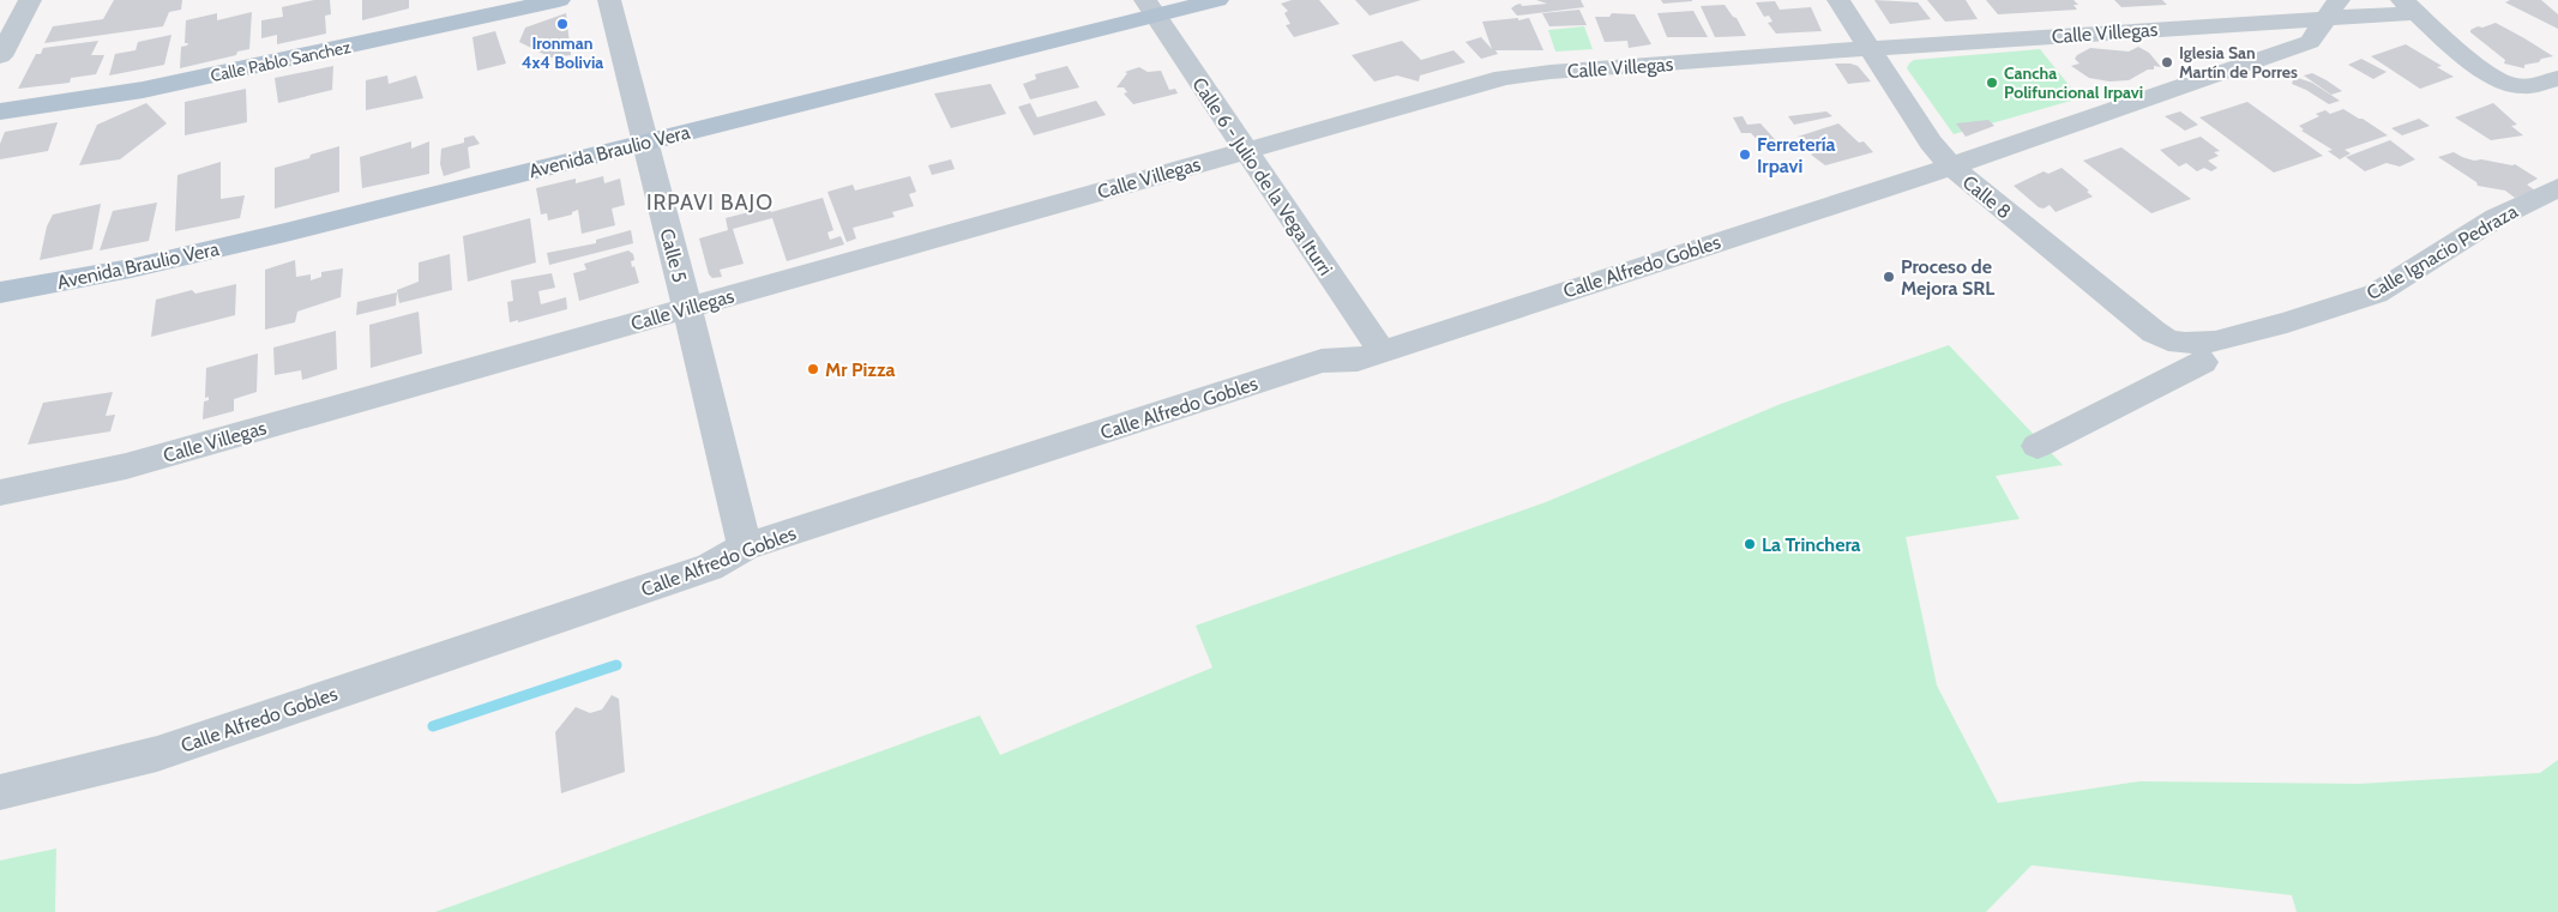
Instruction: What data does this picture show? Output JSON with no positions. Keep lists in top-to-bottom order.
{
  "streets": {
    "main road": ["Calle Pablo Sanchez", "Avenida Braulio Vera"],
    "street": [
      "Calle Villegas",
      "Calle 6 - Julio de la Vega Iturri",
      "Calle 8",
      "Calle Ignacio Pedraza",
      "Calle 5",
      "Calle Alfredo Gobles"
    ]
  },
  "crossings": [
    ["Calle Villegas", "Calle 6 - Julio de la Vega Iturri"],
    ["Calle Villegas", "Calle 8"],
    ["Calle Villegas", "Calle 5"],
    ["Calle Villegas", "Calle Alfredo Gobles"],
    ["Avenida Braulio Vera", "Calle 6 - Julio de la Vega Iturri"],
    ["Avenida Braulio Vera", "Calle 5"],
    ["Calle 6 - Julio de la Vega Iturri", "Calle Alfredo Gobles"],
    ["Calle 8", "Calle Ignacio Pedraza"],
    ["Calle 8", "Calle Alfredo Gobles"],
    ["Calle 5", "Calle Alfredo Gobles"]
  ],
  "districts": ["IRPAVI BAJO"],
  "places": [
    "Ironman 4x4 Bolivia",
    "Iglesia San Martín de Porres",
    "Cancha Polifuncional Irpavi",
    "Ferretería Irpavi",
    "Proceso de Mejora SRL",
    "Mr Pizza",
    "La Trinchera"
  ]
}
